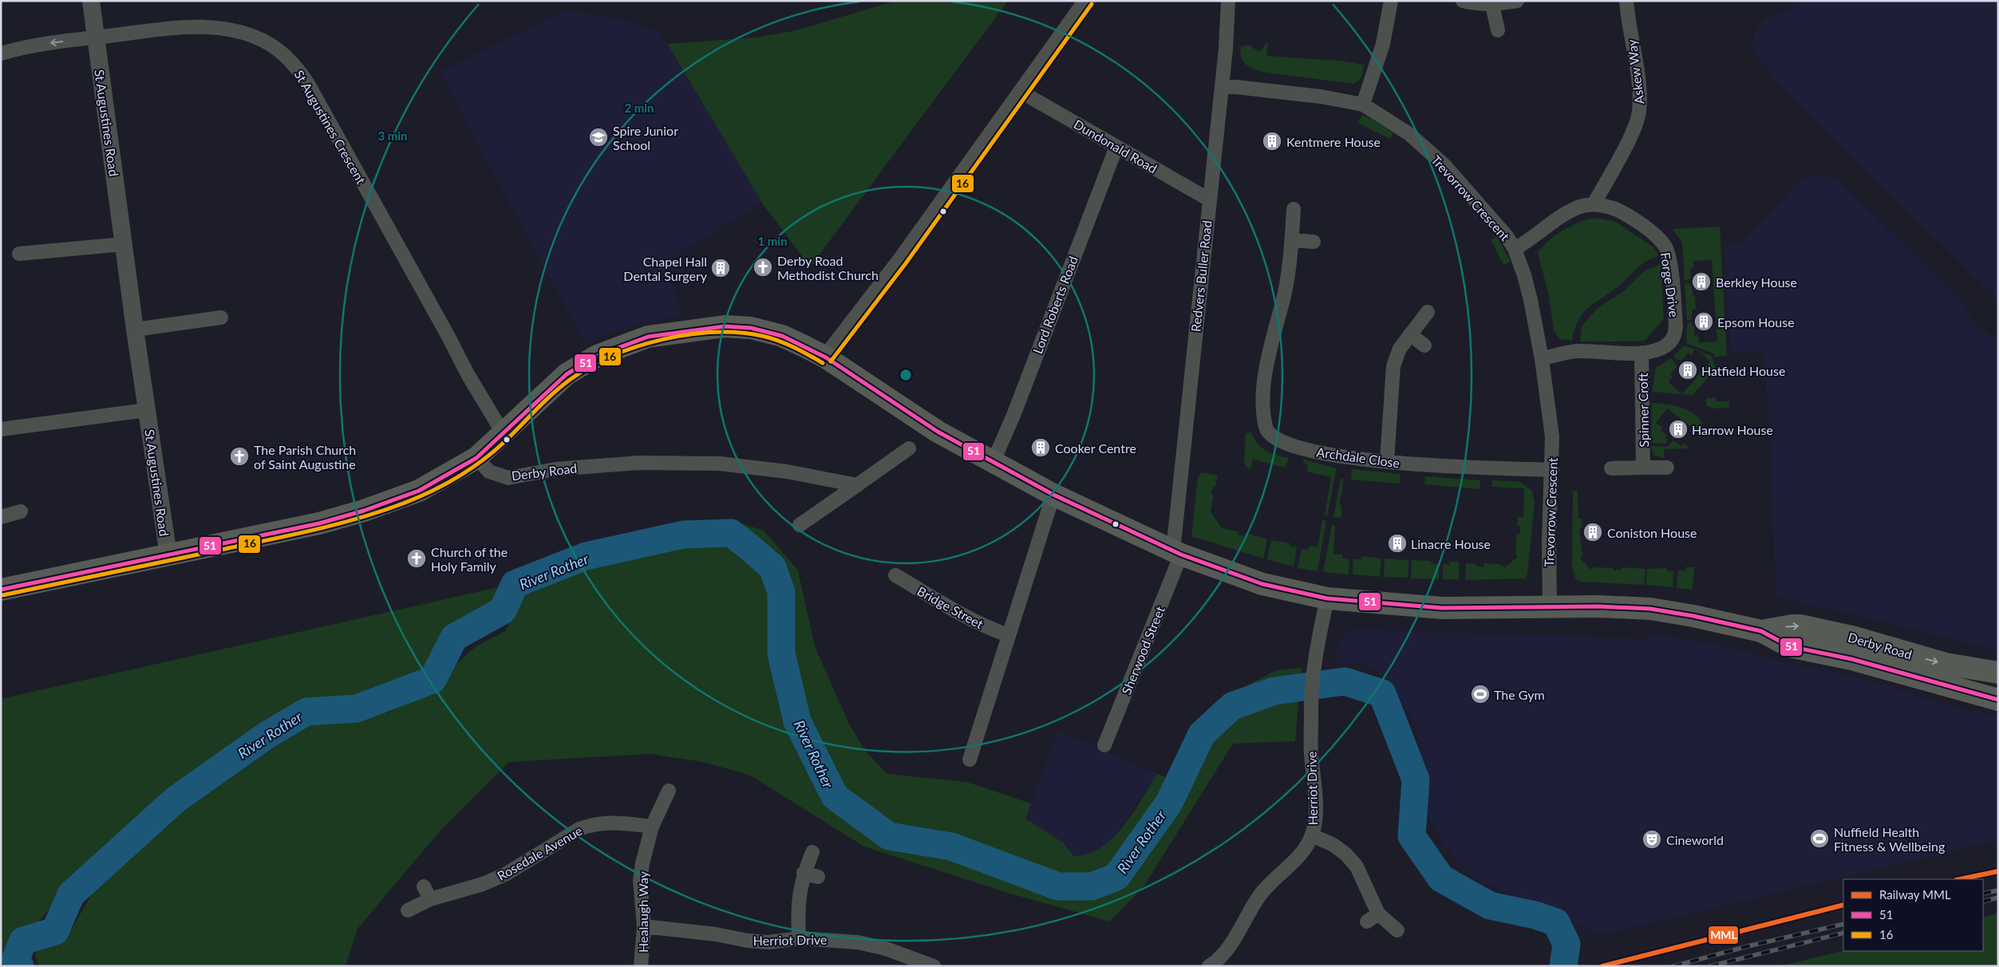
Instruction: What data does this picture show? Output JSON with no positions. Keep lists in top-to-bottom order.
{
  "streets": {
    "highway": ["Derby Road"],
    "street": [
      "Askew Way",
      "St Augustines Road",
      "St Augustines Crescent",
      "Dundonald Road",
      "Trevorrow Crescent",
      "Redvers Buller Road",
      "Forge Drive",
      "Lord Roberts Road",
      "Spinner Croft",
      "Archdale Close",
      "Bridge Street",
      "Sherwood Street",
      "Herriot Drive",
      "Rosedale Avenue",
      "Healaugh Way"
    ]
  },
  "crossings": [
    ["Askew Way", "Forge Drive"],
    ["St Augustines Road", "St Augustines Crescent"],
    ["St Augustines Crescent", "Derby Road"],
    ["Dundonald Road", "Redvers Buller Road"],
    ["Dundonald Road", "Lord Roberts Road"],
    ["Trevorrow Crescent", "Redvers Buller Road"],
    ["Trevorrow Crescent", "Forge Drive"],
    ["Trevorrow Crescent", "Archdale Close"],
    ["Trevorrow Crescent", "Derby Road"],
    ["Redvers Buller Road", "Derby Road"],
    ["Redvers Buller Road", "Sherwood Street"],
    ["Forge Drive", "Spinner Croft"],
    ["Lord Roberts Road", "Derby Road"],
    ["Derby Road", "Sherwood Street"],
    ["Derby Road", "Herriot Drive"],
    ["Herriot Drive", "Healaugh Way"],
    ["Rosedale Avenue", "Healaugh Way"]
  ],
  "water": ["River Rother"],
  "places": {
    "school or university": ["Spire Junior School"],
    "building": [
      "Kentmere House",
      "Chapel Hall Dental Surgery",
      "Berkley House",
      "Epsom House",
      "Hatfield House",
      "Harrow House",
      "Cooker Centre",
      "Coniston House",
      "Linacre House"
    ],
    "church": ["Derby Road Methodist Church", "The Parish Church of Saint Augustine", "Church of the Holy Family"],
    "sports": ["The Gym", "Nuffield Health Fitness & Wellbeing"],
    "theatre": ["Cineworld"]
  },
  "lines": ["transit line 16", "transit line 51", "rail line MML"],
  "legend": ["Railway MML", "51", "16"],
  "rings": ["2 min", "3 min", "1 min"]
}
